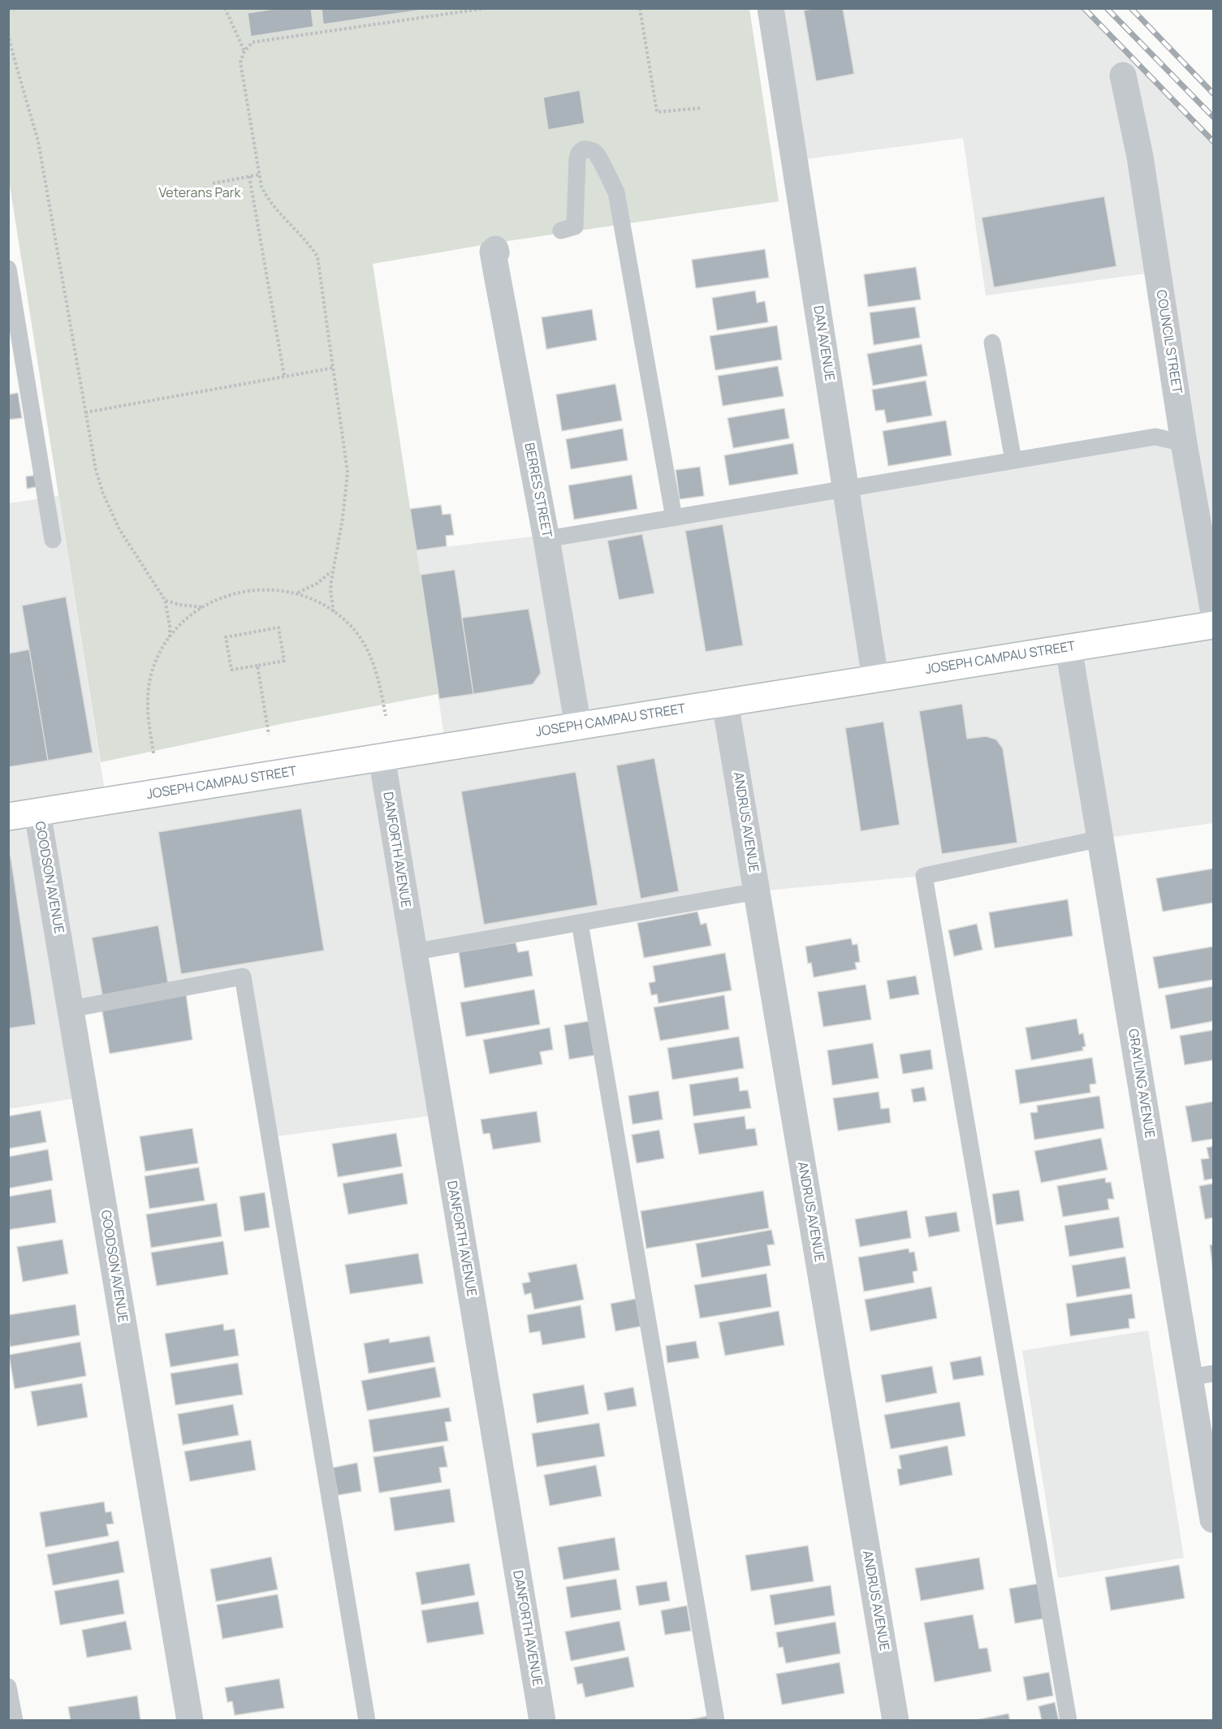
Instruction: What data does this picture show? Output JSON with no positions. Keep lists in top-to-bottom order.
{
  "streets": {
    "street": [
      "COUNCIL STREET",
      "DAN AVENUE",
      "BERRES STREET",
      "JOSEPH CAMPAU STREET",
      "ANDRUS AVENUE",
      "DANFORTH AVENUE",
      "GOODSON AVENUE",
      "GRAYLING AVENUE"
    ]
  },
  "crossings": [
    ["DAN AVENUE", "JOSEPH CAMPAU STREET"],
    ["BERRES STREET", "JOSEPH CAMPAU STREET"],
    ["JOSEPH CAMPAU STREET", "ANDRUS AVENUE"],
    ["JOSEPH CAMPAU STREET", "DANFORTH AVENUE"],
    ["JOSEPH CAMPAU STREET", "GOODSON AVENUE"],
    ["JOSEPH CAMPAU STREET", "GRAYLING AVENUE"]
  ],
  "parks": ["Veterans Park"]
}
